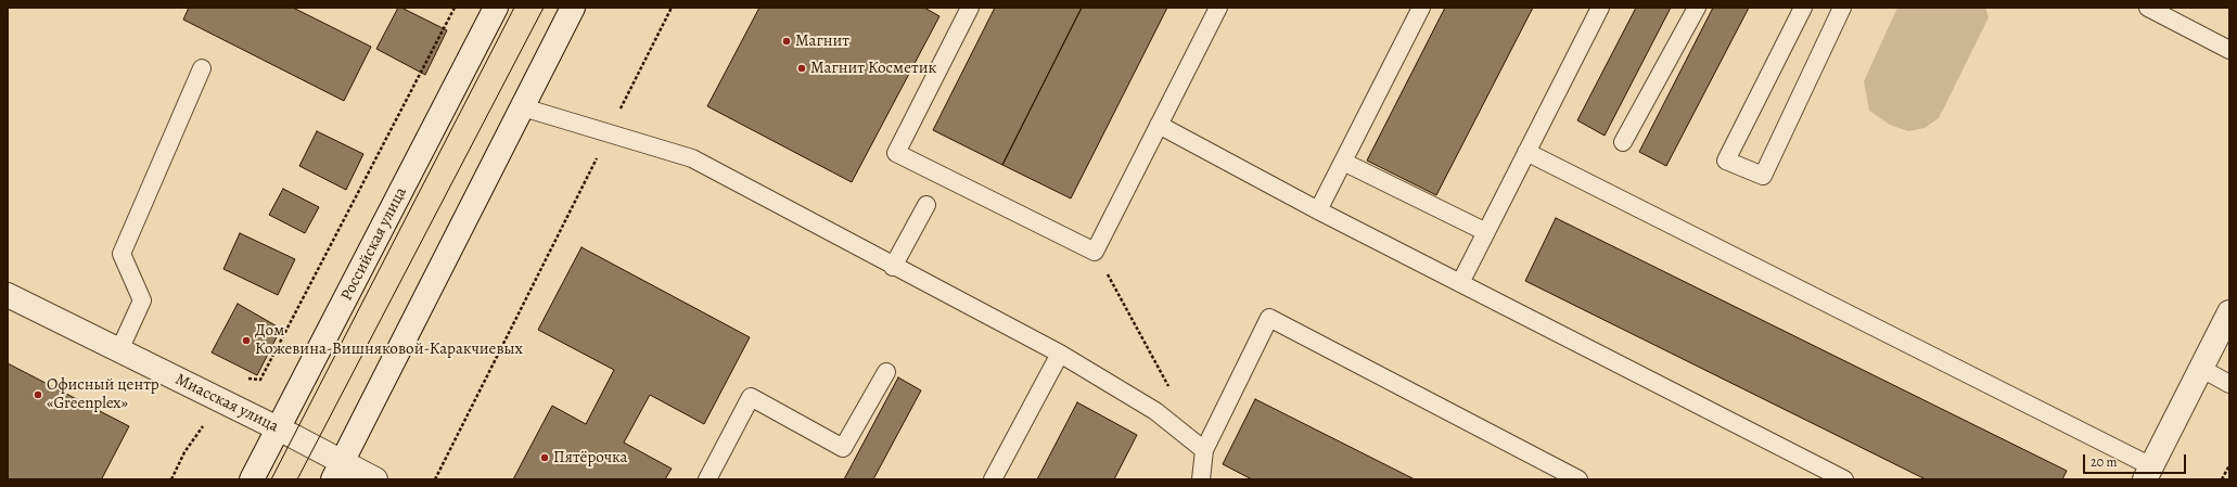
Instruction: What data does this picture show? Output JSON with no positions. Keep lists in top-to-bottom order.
{
  "streets": {
    "main road": ["Российская улица", "Миасская улица"]
  },
  "crossings": [
    ["Российская улица", "Миасская улица"]
  ],
  "places": [
    "Магнит",
    "Магнит Косметик",
    "Дом Кожевина-Вишняковой-Каракчиевых",
    "Офисный центр «Greenplex»",
    "Пятёрочка"
  ],
  "scale_bar": "20 m"
}
